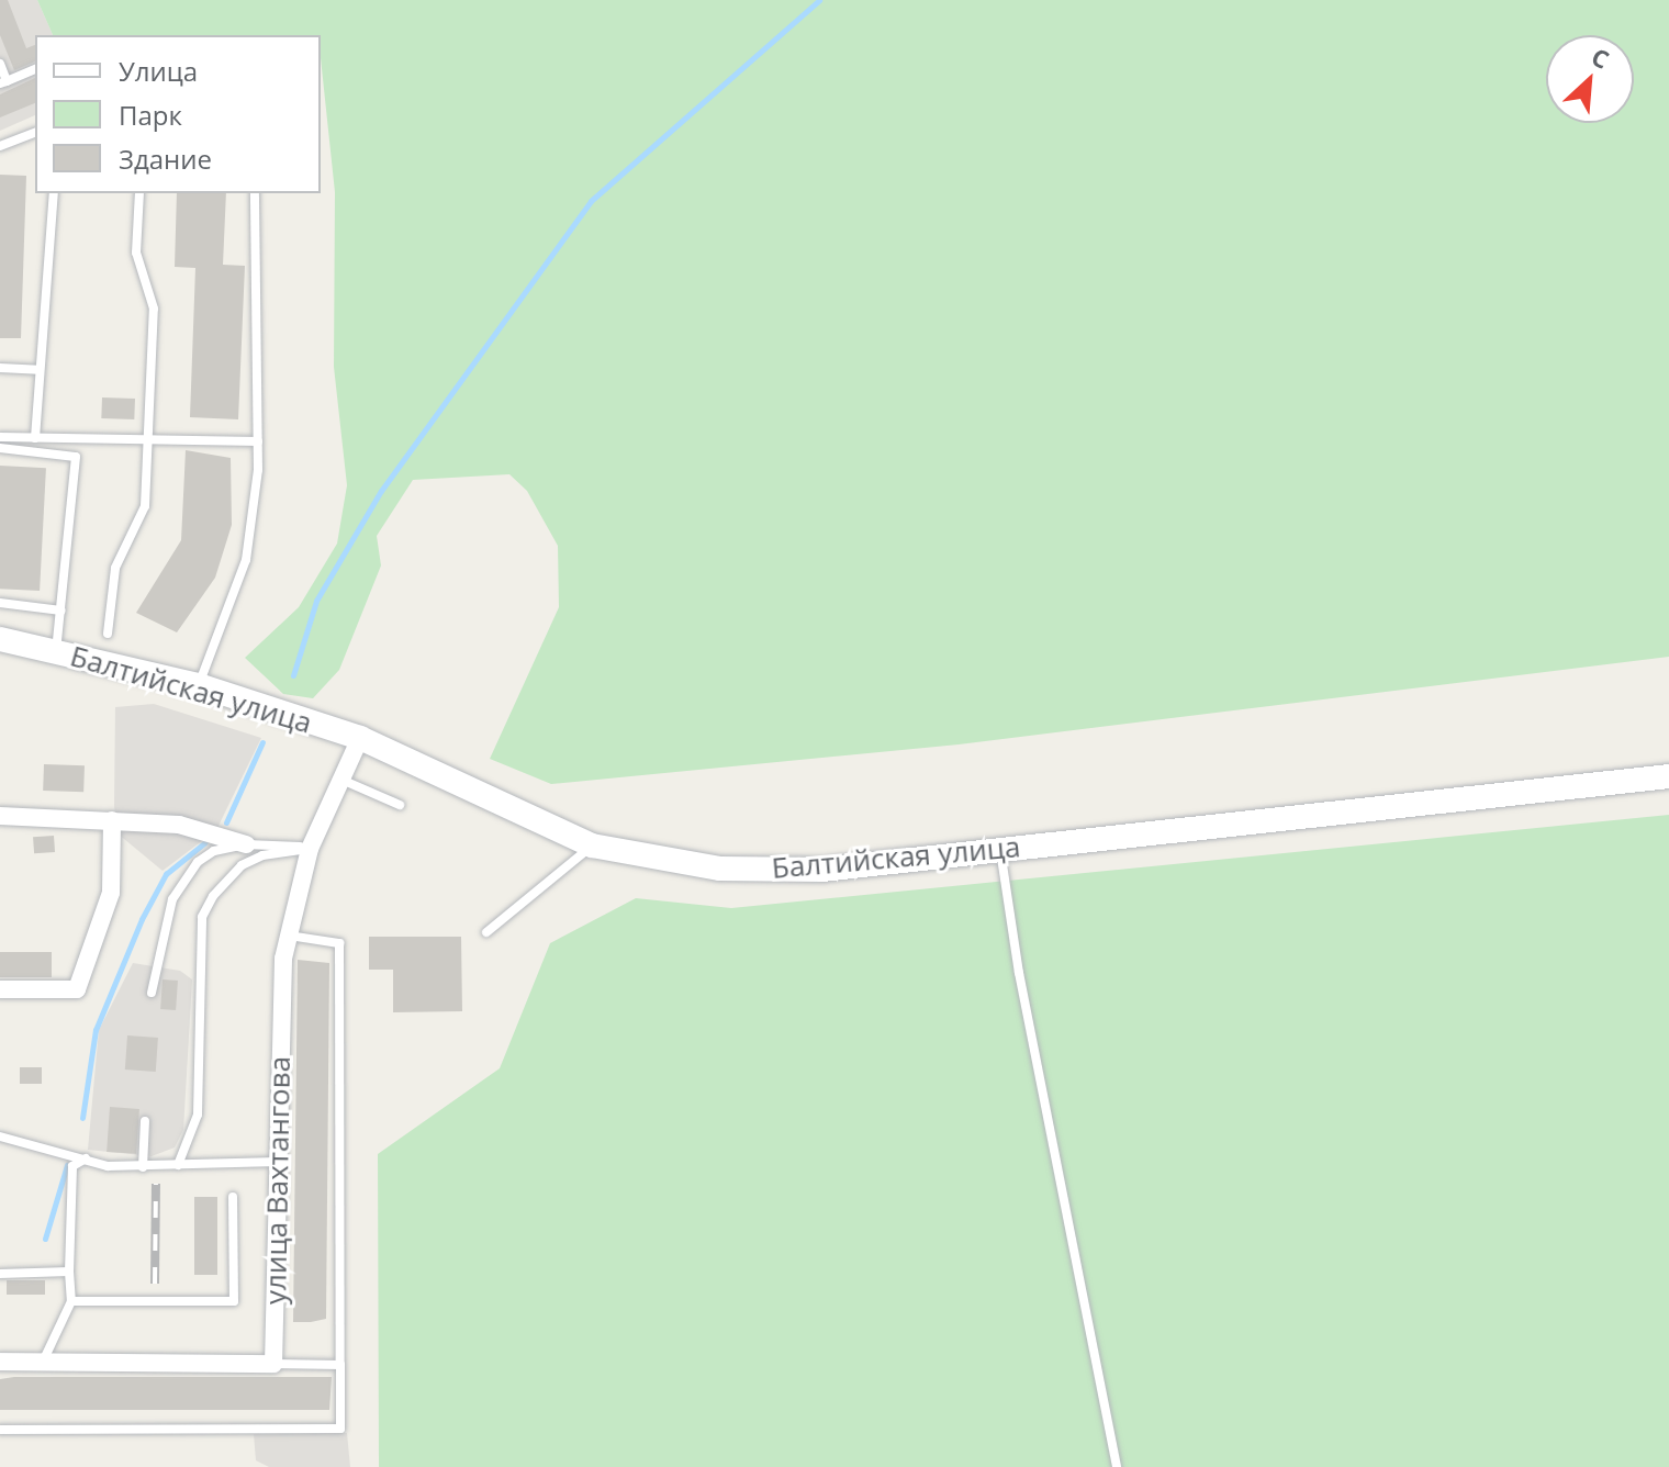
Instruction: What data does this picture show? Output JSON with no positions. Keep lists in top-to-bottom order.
{
  "streets": {
    "main road": ["Балтийская улица"],
    "street": ["улица Вахтангова"]
  },
  "crossings": [
    ["Балтийская улица", "улица Вахтангова"]
  ],
  "legend": ["Улица", "Парк", "Здание"],
  "north": "top right"
}
